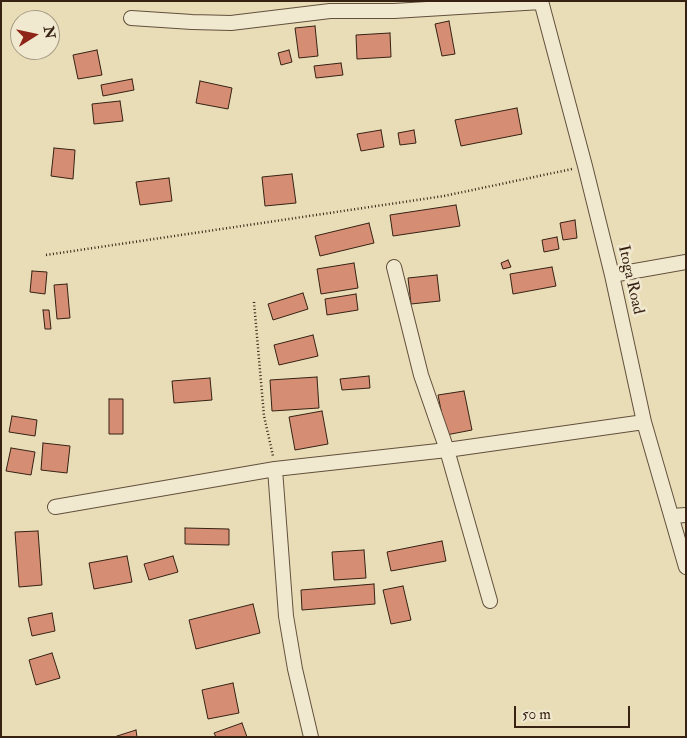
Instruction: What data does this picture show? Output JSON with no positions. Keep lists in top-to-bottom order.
{
  "streets": {
    "street": ["Itoga Road"]
  },
  "scale_bar": "50 m",
  "north": "right"
}
